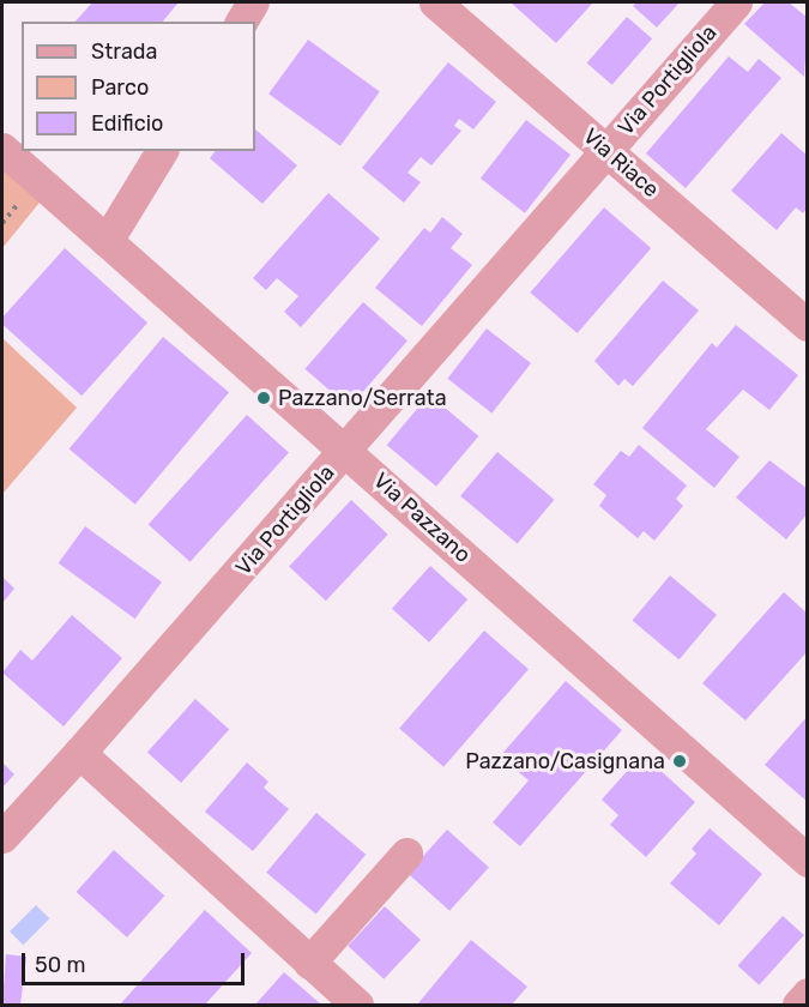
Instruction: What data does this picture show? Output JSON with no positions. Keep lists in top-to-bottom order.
{
  "streets": {
    "street": ["Via Portigliola", "Via Riace", "Via Pazzano"]
  },
  "crossings": [
    ["Via Portigliola", "Via Riace"],
    ["Via Portigliola", "Via Pazzano"]
  ],
  "places": ["Pazzano/Serrata", "Pazzano/Casignana"],
  "legend": ["Strada", "Parco", "Edificio"],
  "scale_bar": "50 m"
}
